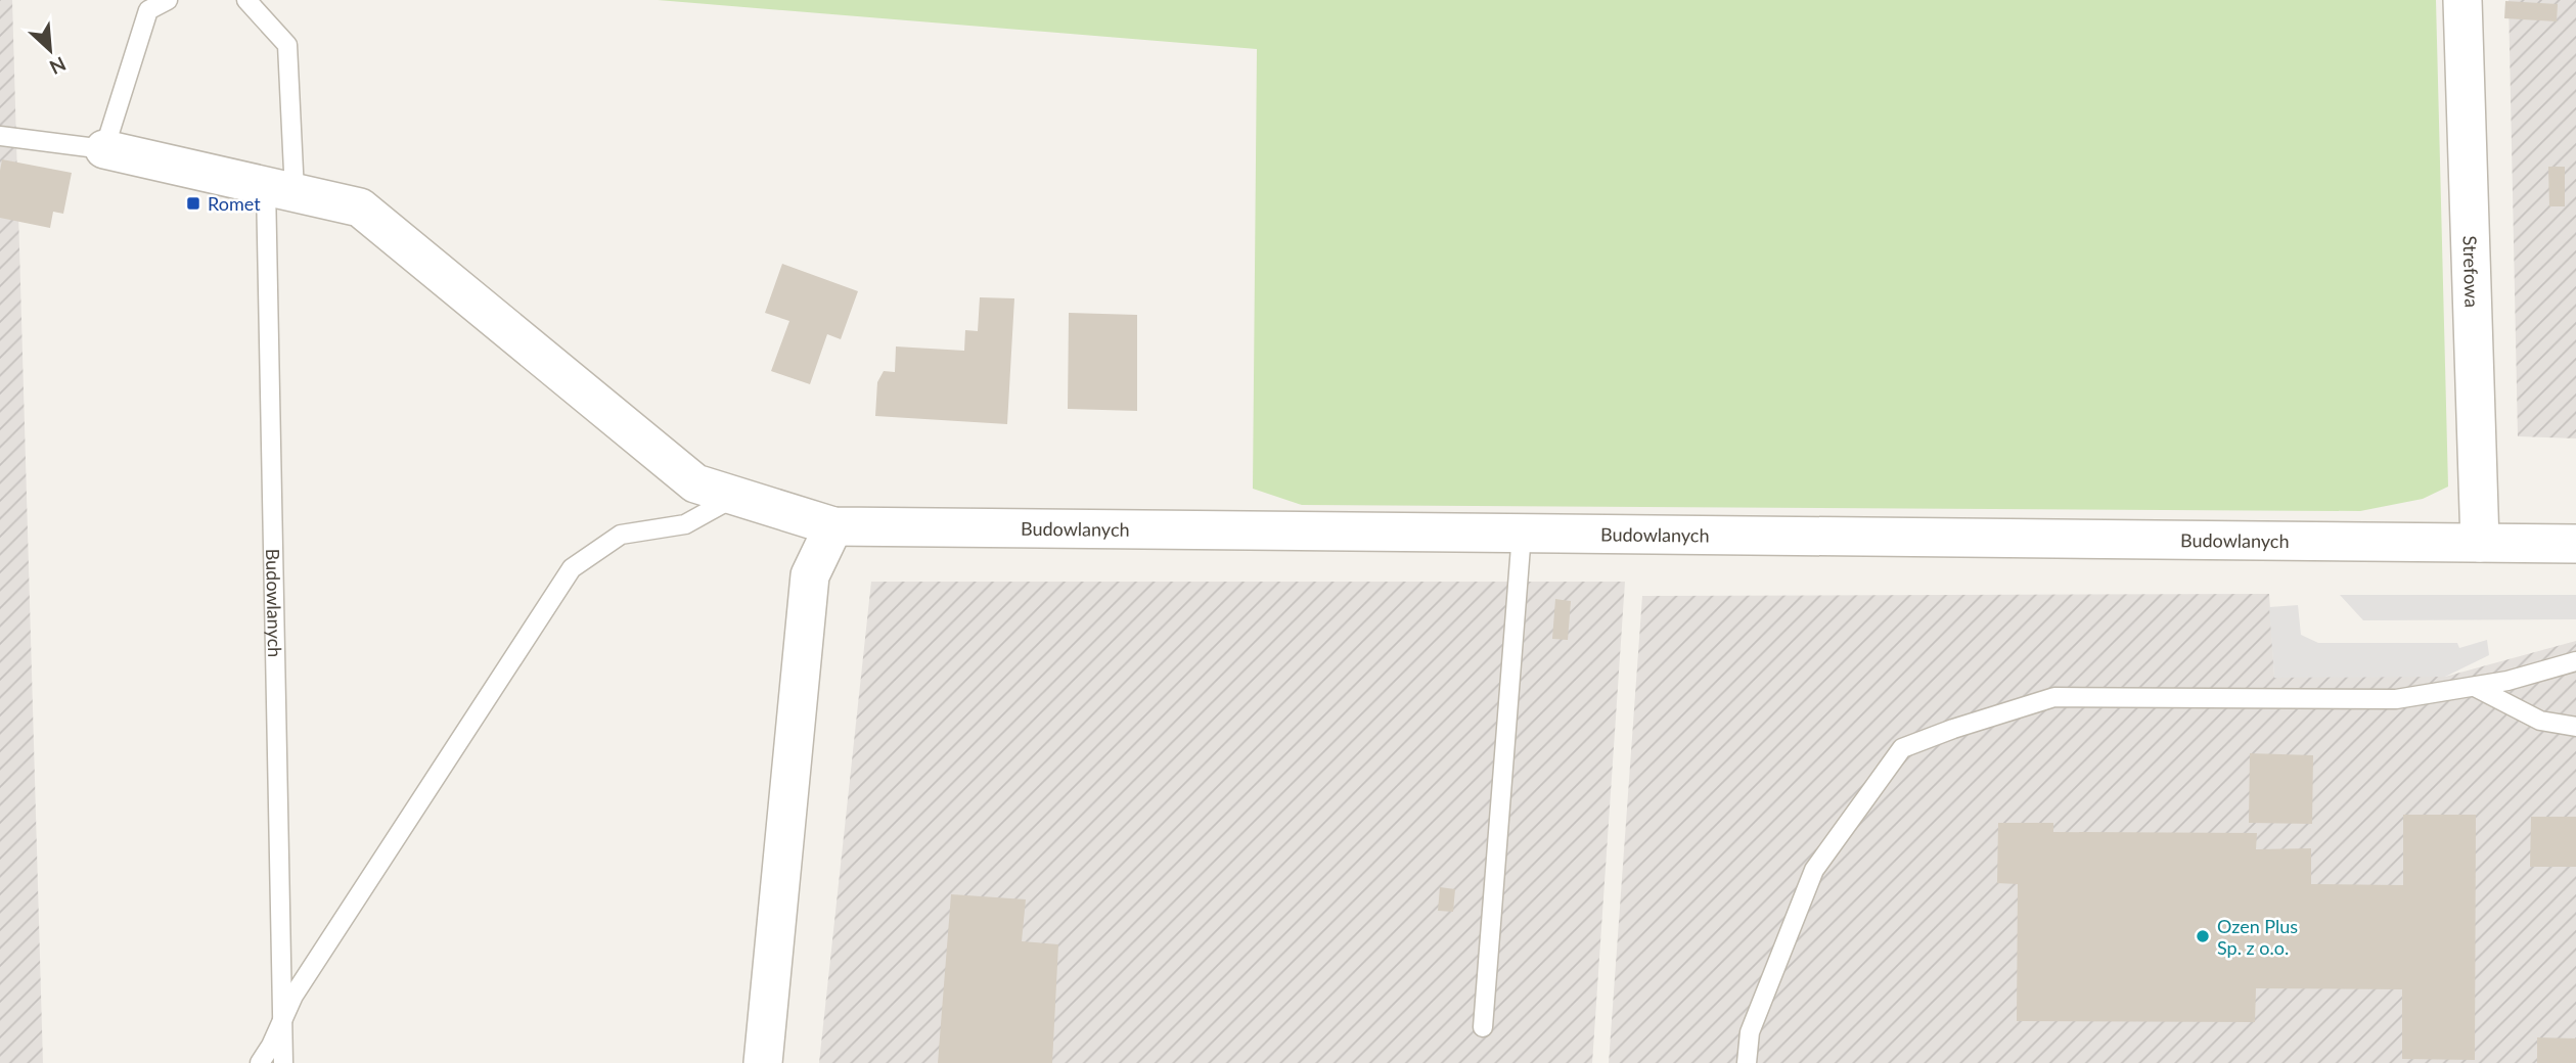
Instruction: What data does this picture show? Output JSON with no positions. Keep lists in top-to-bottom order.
{
  "streets": {
    "street": ["Strefowa", "Budowlanych"]
  },
  "crossings": [
    ["Strefowa", "Budowlanych"]
  ],
  "places": {
    "transit": ["Romet"],
    "other": ["Ozen Plus Sp. z o.o."]
  },
  "north": "bottom right"
}
